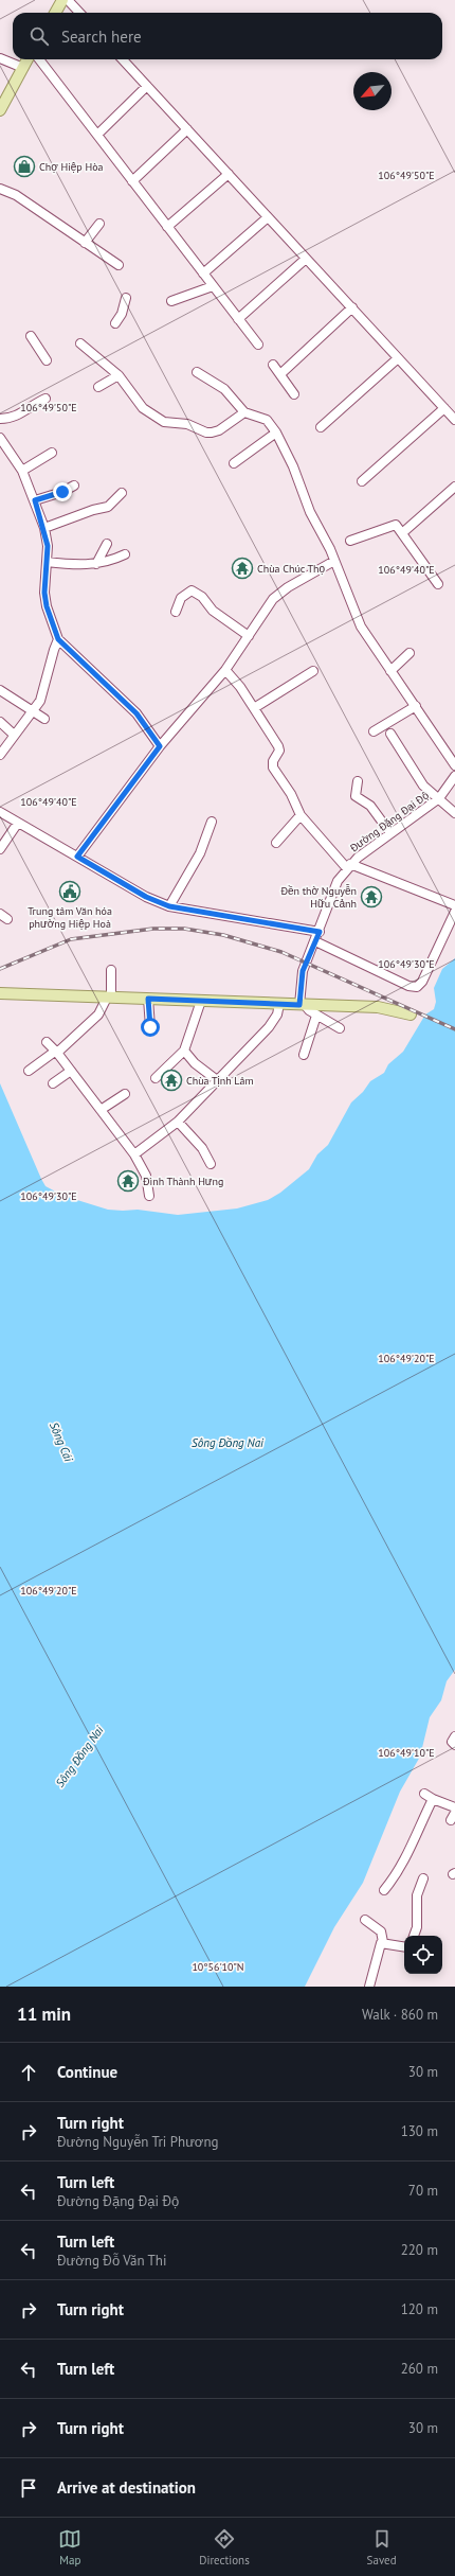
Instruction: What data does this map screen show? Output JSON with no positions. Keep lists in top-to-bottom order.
{
  "streets": {
    "street": ["Đường Đặng Đại Độ"]
  },
  "water": ["Sông Cái", "Sông Đồng Nai"],
  "places": {
    "shop": ["Chợ Hiệp Hòa"],
    "temple": [
      "Chùa Chúc Thọ",
      "Đền thờ Nguyễn Hữu Cảnh",
      "Chùa Tịnh Lâm",
      "Đình Thành Hưng"
    ],
    "public building": ["Trung tâm Văn hóa phường Hiệp Hoà"]
  },
  "north": "bottom left",
  "page": {
    "search": "Search here",
    "heading": ["11 min", "Walk · 860 m"],
    "list": [
      ["Continue", "30 m"],
      ["Turn right", "Đường Nguyễn Tri Phương", "130 m"],
      ["Turn left", "Đường Đặng Đại Độ", "70 m"],
      ["Turn left", "Đường Đỗ Văn Thi", "220 m"],
      ["Turn right", "120 m"],
      ["Turn left", "260 m"],
      ["Turn right", "30 m"],
      "Arrive at destination"
    ],
    "nav": ["Map", "Directions", "Saved"]
  },
  "coordinates": [
    "106°49'50\"E",
    "106°49'40\"E",
    "106°49'30\"E",
    "106°49'20\"E",
    "106°49'10\"E",
    "10°56'10\"N"
  ]
}
